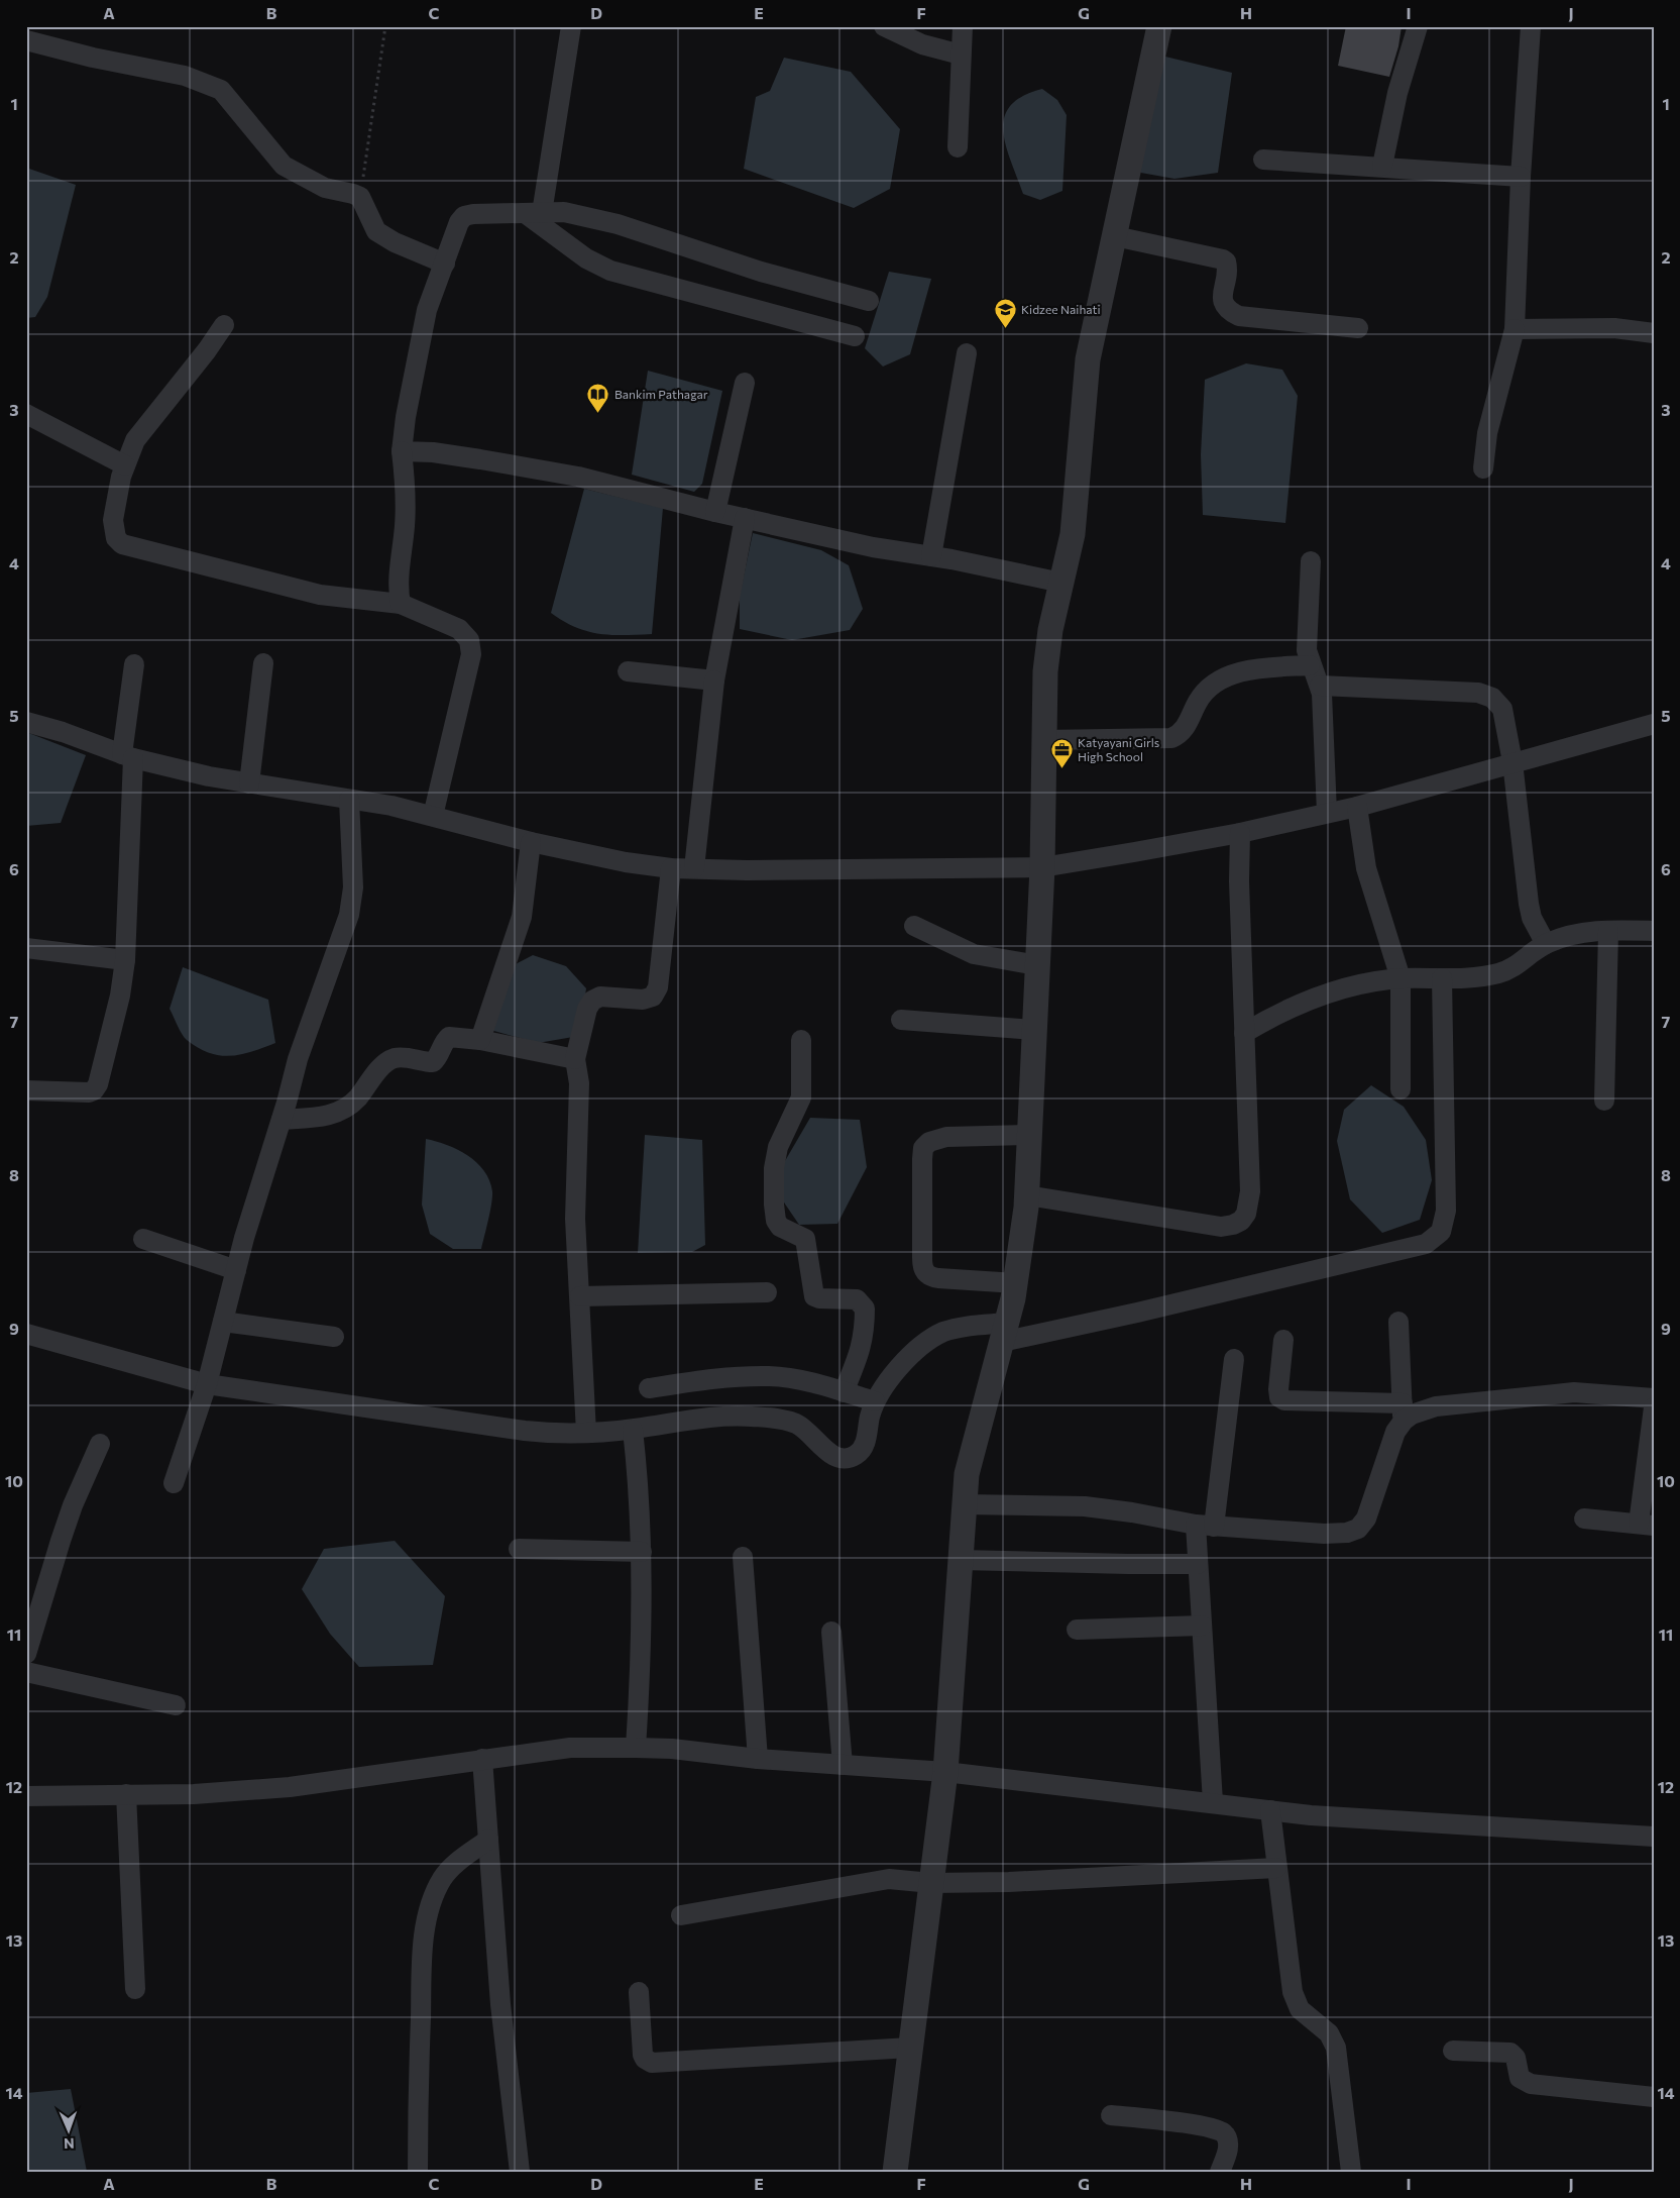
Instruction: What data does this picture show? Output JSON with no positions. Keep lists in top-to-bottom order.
{
  "places": {
    "school or university": ["Kidzee Naihati"],
    "library": ["Bankim Pathagar"],
    "office": ["Katyayani Girls High School"]
  },
  "north": "bottom",
  "grid": {
    "columns": [
      "A",
      "B",
      "C",
      "D",
      "E",
      "F",
      "G",
      "H",
      "I",
      "J"
    ],
    "rows": [
      "1",
      "2",
      "3",
      "4",
      "5",
      "6",
      "7",
      "8",
      "9",
      "10",
      "11",
      "12",
      "13",
      "14"
    ]
  }
}
